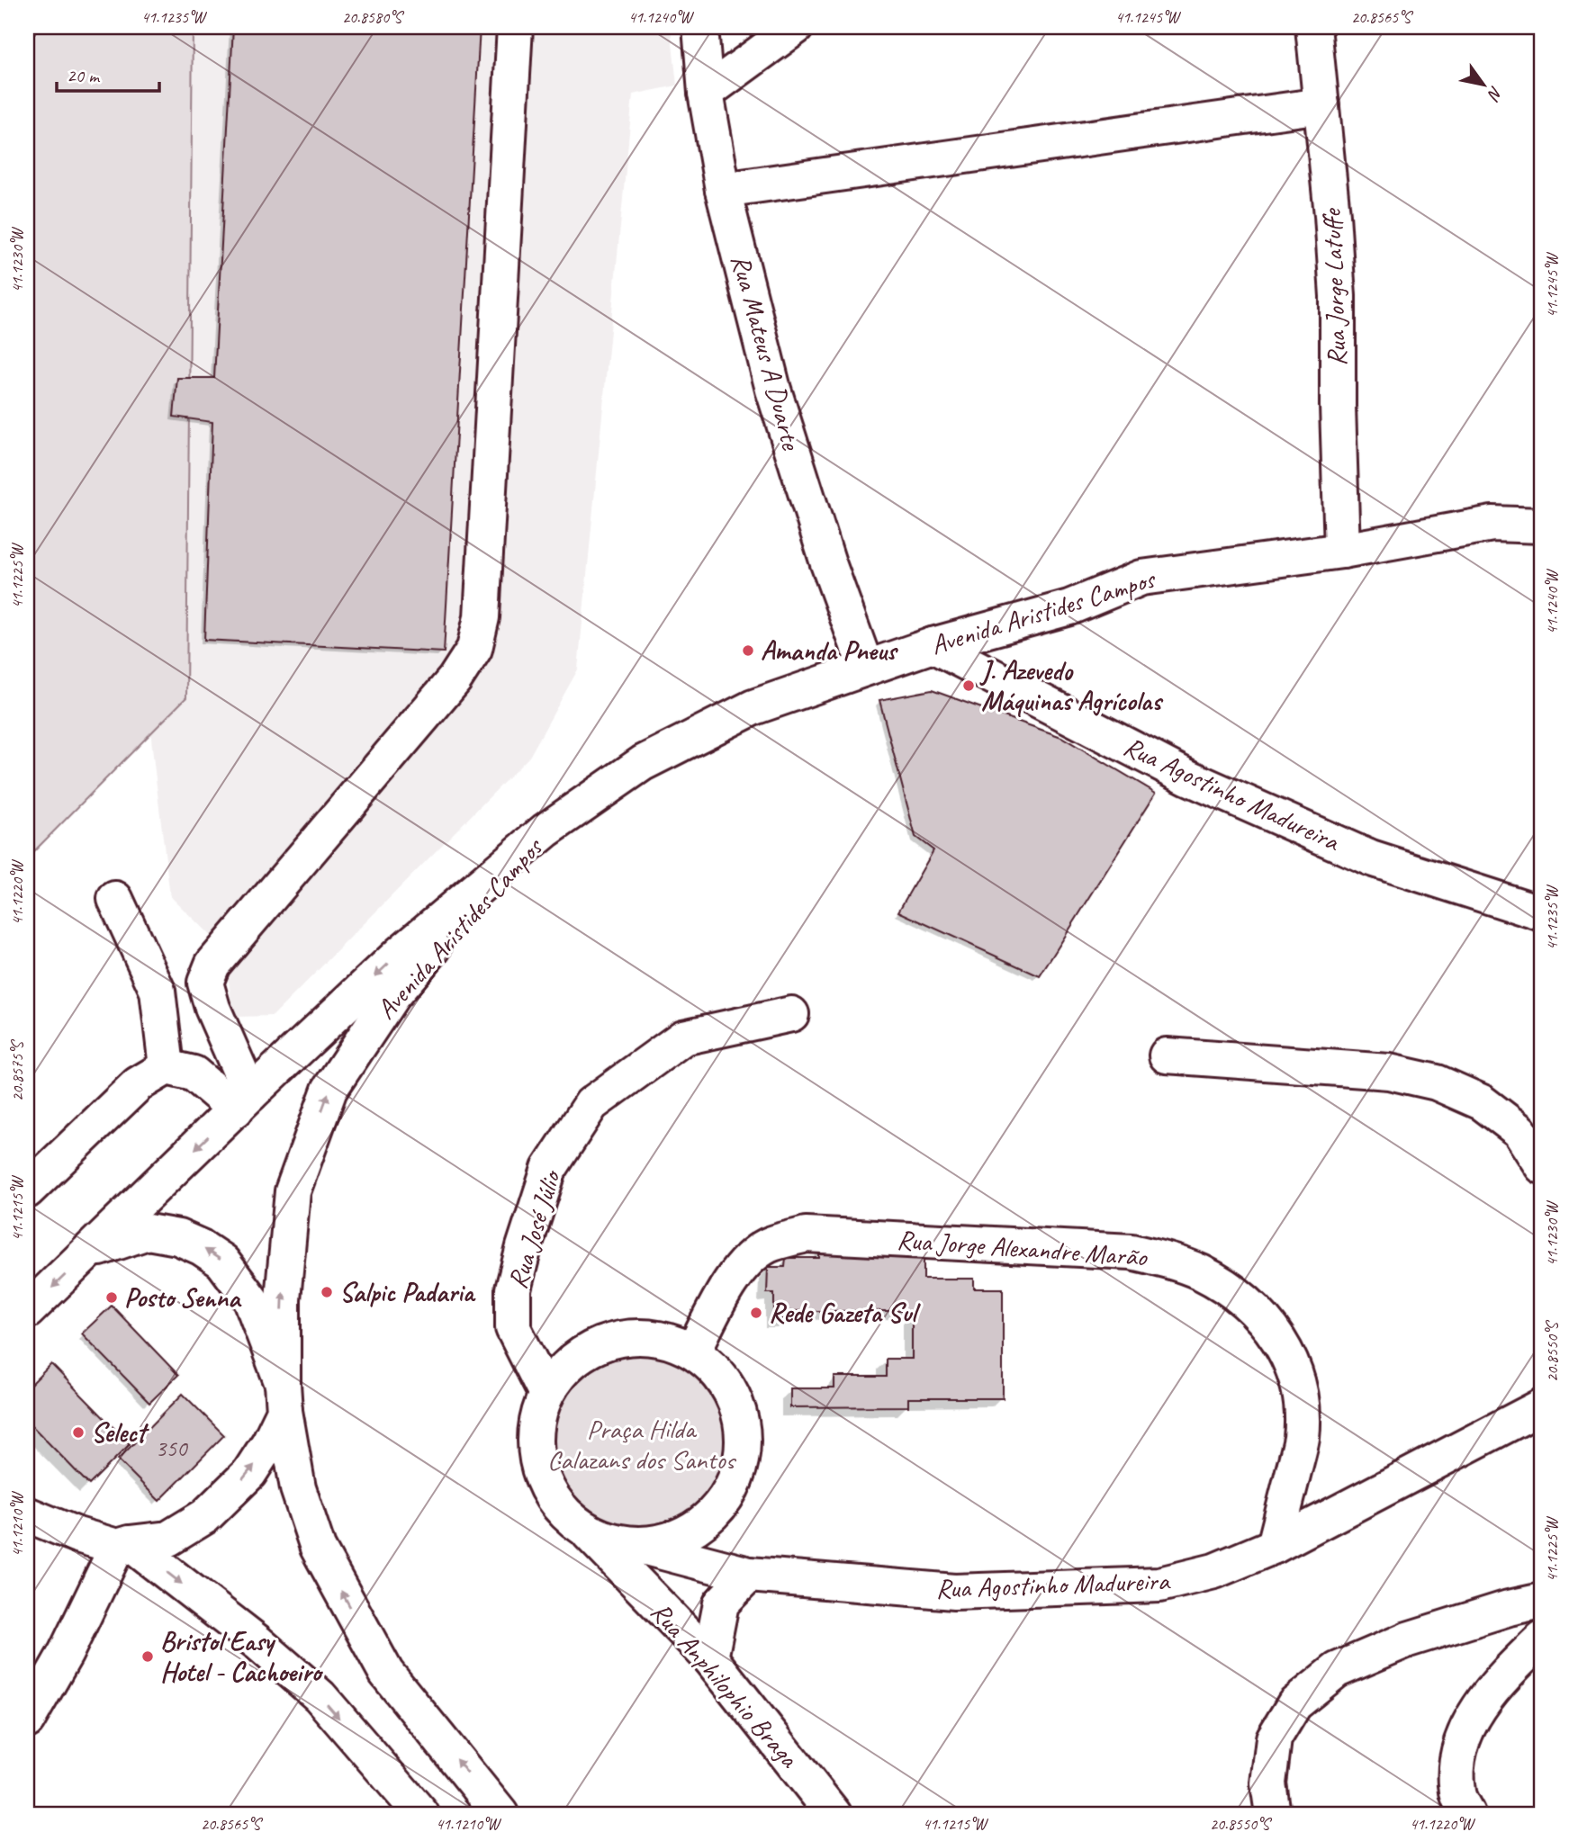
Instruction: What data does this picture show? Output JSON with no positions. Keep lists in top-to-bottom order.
{
  "streets": {
    "main road": [
      "Rua Jorge Latuffe",
      "Rua Mateus A Duarte",
      "Avenida Aristides Campos",
      "Rua Agostinho Madureira",
      "Rua José Júlio",
      "Rua Jorge Alexandre Marão",
      "Rua Anphilophio Braga"
    ]
  },
  "crossings": [
    ["Rua Jorge Latuffe", "Avenida Aristides Campos"],
    ["Rua Mateus A Duarte", "Avenida Aristides Campos"],
    ["Avenida Aristides Campos", "Rua Agostinho Madureira"],
    ["Rua Agostinho Madureira", "Rua José Júlio"],
    ["Rua Agostinho Madureira", "Rua Jorge Alexandre Marão"],
    ["Rua Agostinho Madureira", "Rua Anphilophio Braga"],
    ["Rua José Júlio", "Rua Jorge Alexandre Marão"],
    ["Rua José Júlio", "Rua Anphilophio Braga"],
    ["Rua Jorge Alexandre Marão", "Rua Anphilophio Braga"]
  ],
  "parks": ["Praça Hilda Calazans dos Santos"],
  "places": [
    "Amanda Pneus",
    "J. Azevedo Máquinas Agrícolas",
    "Salpic Padaria",
    "Posto Senna",
    "Rede Gazeta Sul",
    "Select",
    "Bristol Easy Hotel - Cachoeiro"
  ],
  "house_numbers": ["350"],
  "scale_bar": "20 m",
  "north": "bottom right",
  "coordinates": [
    "41.1235°W",
    "20.8580°S",
    "41.1240°W",
    "41.1245°W",
    "20.8565°S",
    "41.1230°W",
    "41.1225°W",
    "41.1220°W",
    "20.8575°S",
    "41.1215°W",
    "20.8550°S",
    "41.1210°W"
  ]
}
